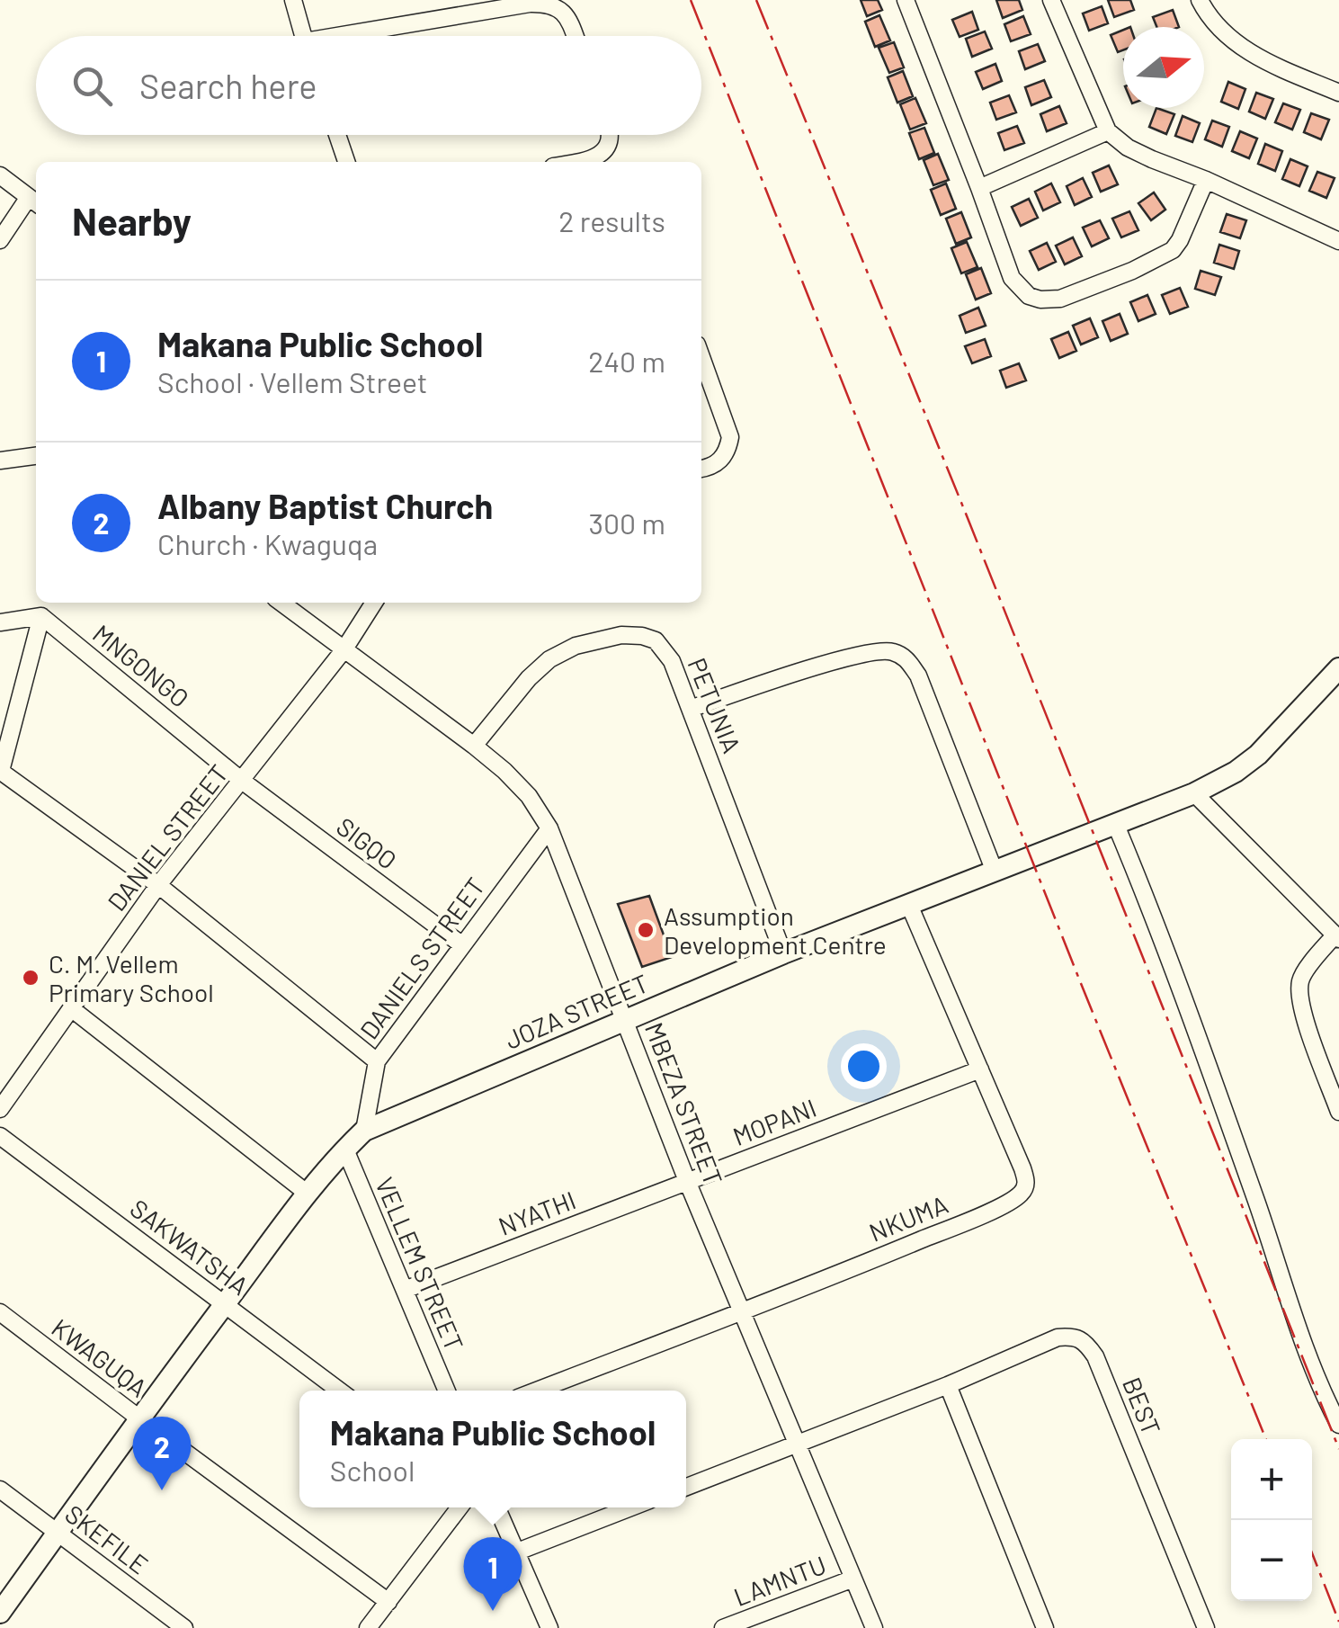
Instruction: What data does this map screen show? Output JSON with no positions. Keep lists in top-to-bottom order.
{
  "streets": {
    "street": [
      "MNGONGO",
      "PETUNIA",
      "DANIEL STREET",
      "SIGQO",
      "DANIELS STREET",
      "JOZA STREET",
      "MBEZA STREET",
      "MOPANI",
      "NYATHI",
      "NKUMA",
      "SAKWATSHA",
      "VELLEM STREET",
      "KWAGUQA",
      "BEST",
      "SKEFILE",
      "LAMNTU"
    ]
  },
  "crossings": [
    ["MNGONGO", "DANIEL STREET"],
    ["MNGONGO", "SIGQO"],
    ["PETUNIA", "JOZA STREET"],
    ["PETUNIA", "MBEZA STREET"],
    ["DANIEL STREET", "SIGQO"],
    ["DANIEL STREET", "MBEZA STREET"],
    ["SIGQO", "DANIELS STREET"],
    ["DANIELS STREET", "JOZA STREET"],
    ["DANIELS STREET", "MBEZA STREET"],
    ["JOZA STREET", "MBEZA STREET"],
    ["JOZA STREET", "NKUMA"],
    ["JOZA STREET", "SAKWATSHA"],
    ["JOZA STREET", "VELLEM STREET"],
    ["JOZA STREET", "KWAGUQA"],
    ["JOZA STREET", "SKEFILE"],
    ["MBEZA STREET", "MOPANI"],
    ["MBEZA STREET", "NYATHI"],
    ["MBEZA STREET", "NKUMA"],
    ["MBEZA STREET", "BEST"],
    ["MBEZA STREET", "LAMNTU"],
    ["MOPANI", "NYATHI"],
    ["MOPANI", "NKUMA"],
    ["NYATHI", "VELLEM STREET"]
  ],
  "places": ["Assumption Development Centre", "C. M. Vellem Primary School"],
  "north": "right",
  "page": {
    "search": "Search here",
    "heading": ["Nearby", "2 results"],
    "list": [
      {
        "mark": "1",
        "name": "Makana Public School",
        "note": "School · Vellem Street",
        "value": "240 m"
      },
      {
        "mark": "2",
        "name": "Albany Baptist Church",
        "note": "Church · Kwaguqa",
        "value": "300 m"
      }
    ],
    "popup": ["Makana Public School", "School"],
    "pins": ["2", "1"],
    "map_buttons": ["+", "−"]
  }
}
